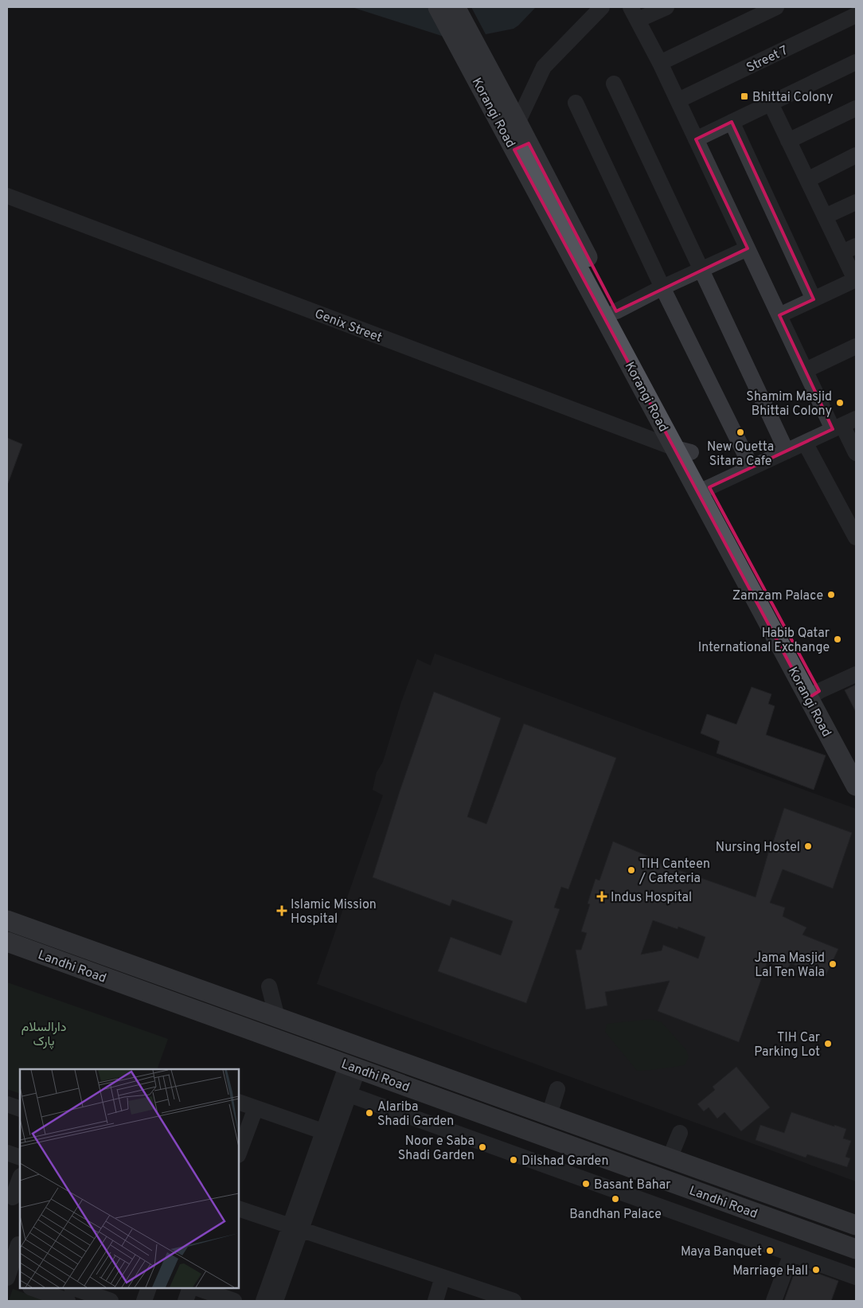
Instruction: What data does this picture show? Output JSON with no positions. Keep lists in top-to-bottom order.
{
  "streets": {
    "main road": ["Korangi Road", "Landhi Road"],
    "street": ["Street 7", "Genix Street"]
  },
  "crossings": [
    ["Korangi Road", "Genix Street"]
  ],
  "parks": ["دارالسلام پارک"],
  "places": {
    "transit": ["Bhittai Colony"],
    "other": [
      "Shamim Masjid Bhittai Colony",
      "New Quetta Sitara Cafe",
      "Zamzam Palace",
      "Habib Qatar International Exchange",
      "Nursing Hostel",
      "TIH Canteen / Cafeteria",
      "Jama Masjid Lal Ten Wala",
      "TIH Car Parking Lot",
      "Alariba Shadi Garden",
      "Noor e Saba Shadi Garden",
      "Dilshad Garden",
      "Basant Bahar",
      "Bandhan Palace",
      "Maya Banquet",
      "Marriage Hall"
    ],
    "health": ["Indus Hospital", "Islamic Mission Hospital"]
  }
}
